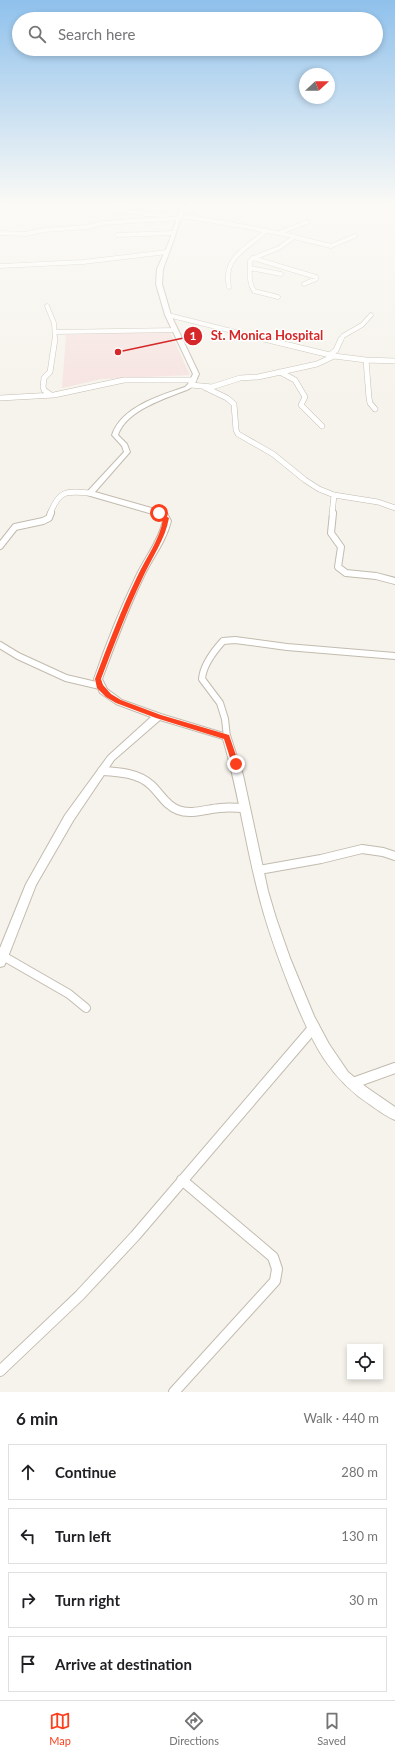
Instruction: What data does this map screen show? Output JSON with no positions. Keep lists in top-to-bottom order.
{
  "places": ["St. Monica Hospital"],
  "north": "right",
  "page": {
    "search": "Search here",
    "heading": ["6 min", "Walk · 440 m"],
    "list": [
      ["Continue", "280 m"],
      ["Turn left", "130 m"],
      ["Turn right", "30 m"],
      "Arrive at destination"
    ],
    "nav": ["Map", "Directions", "Saved"]
  }
}
